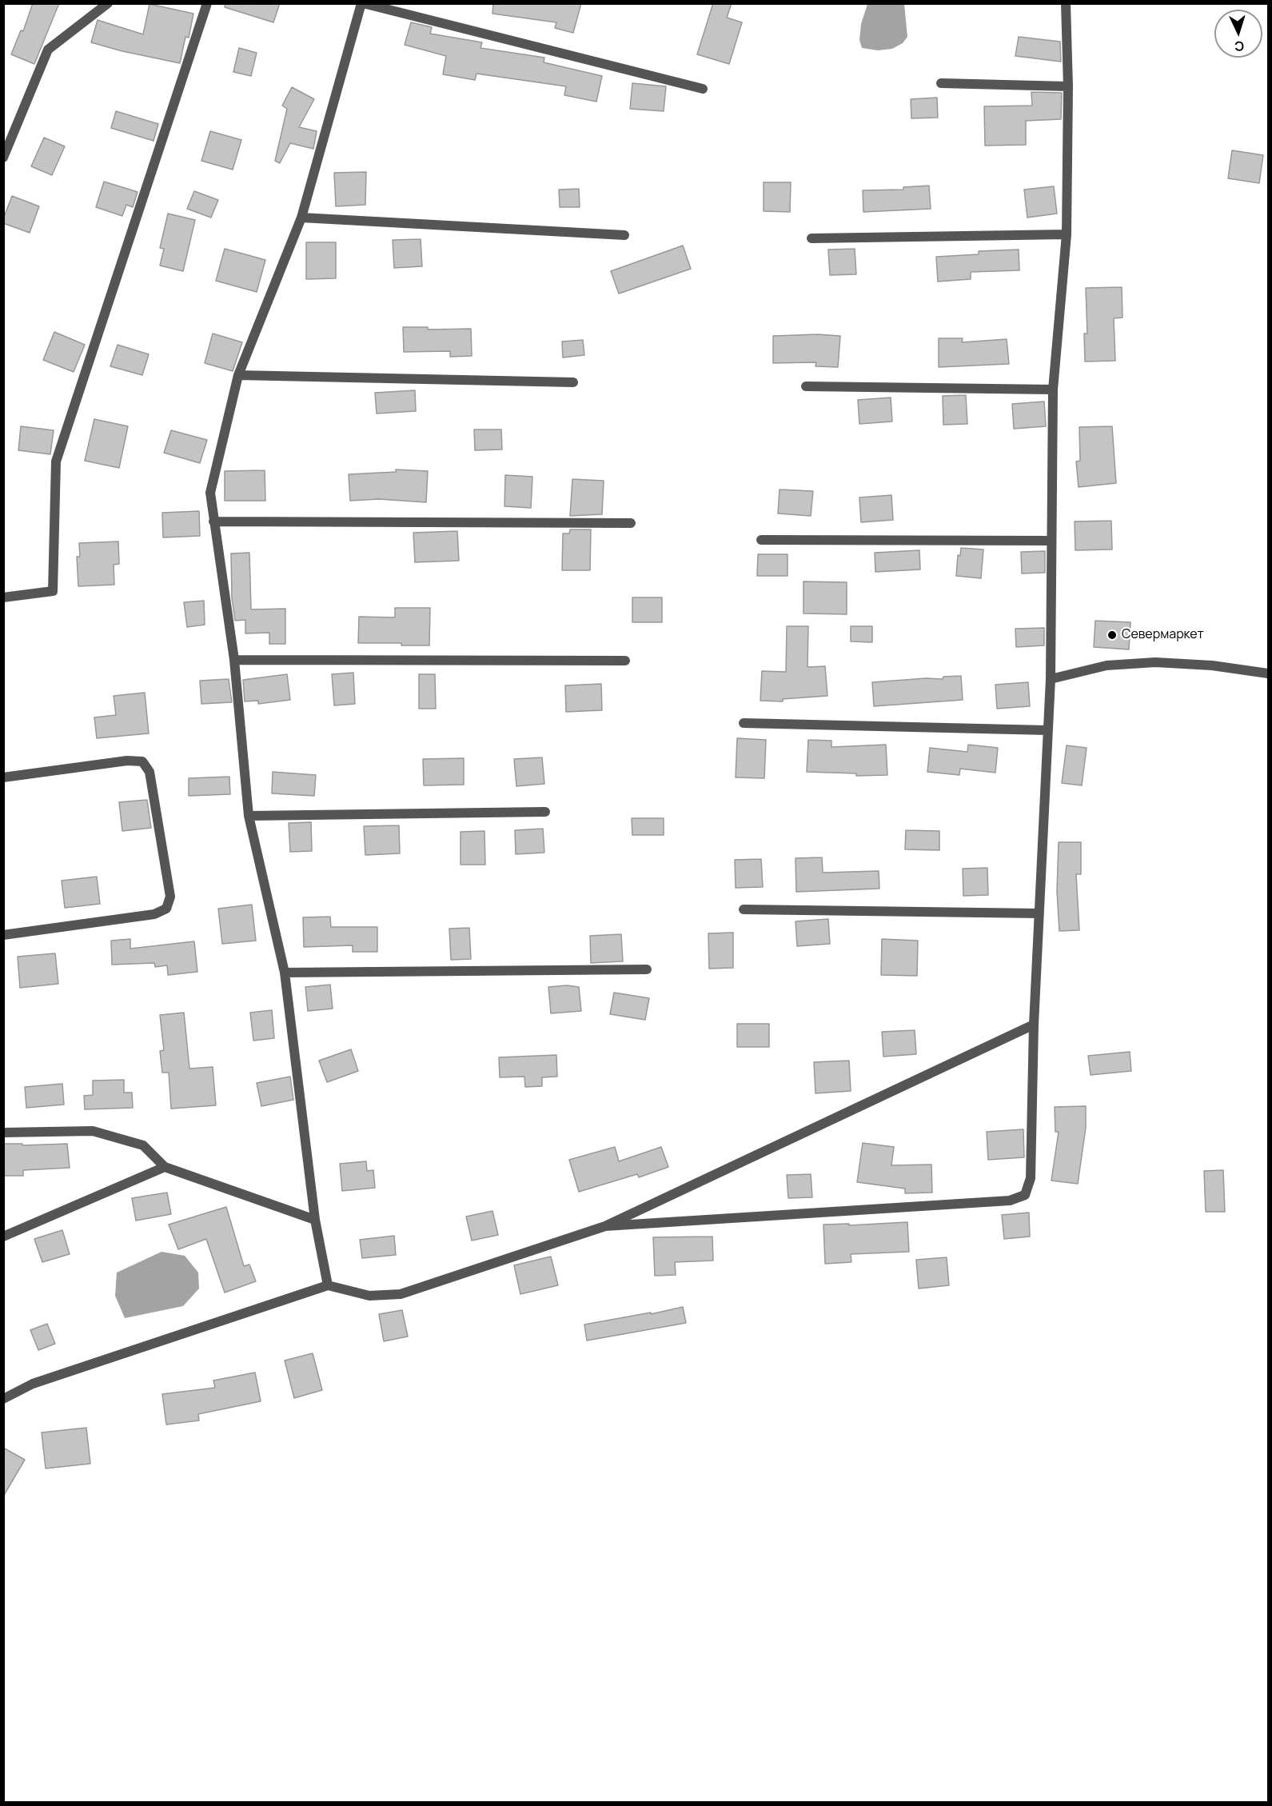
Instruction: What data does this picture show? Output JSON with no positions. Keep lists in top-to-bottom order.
{
  "places": ["Севермаркет"],
  "north": "bottom"
}
